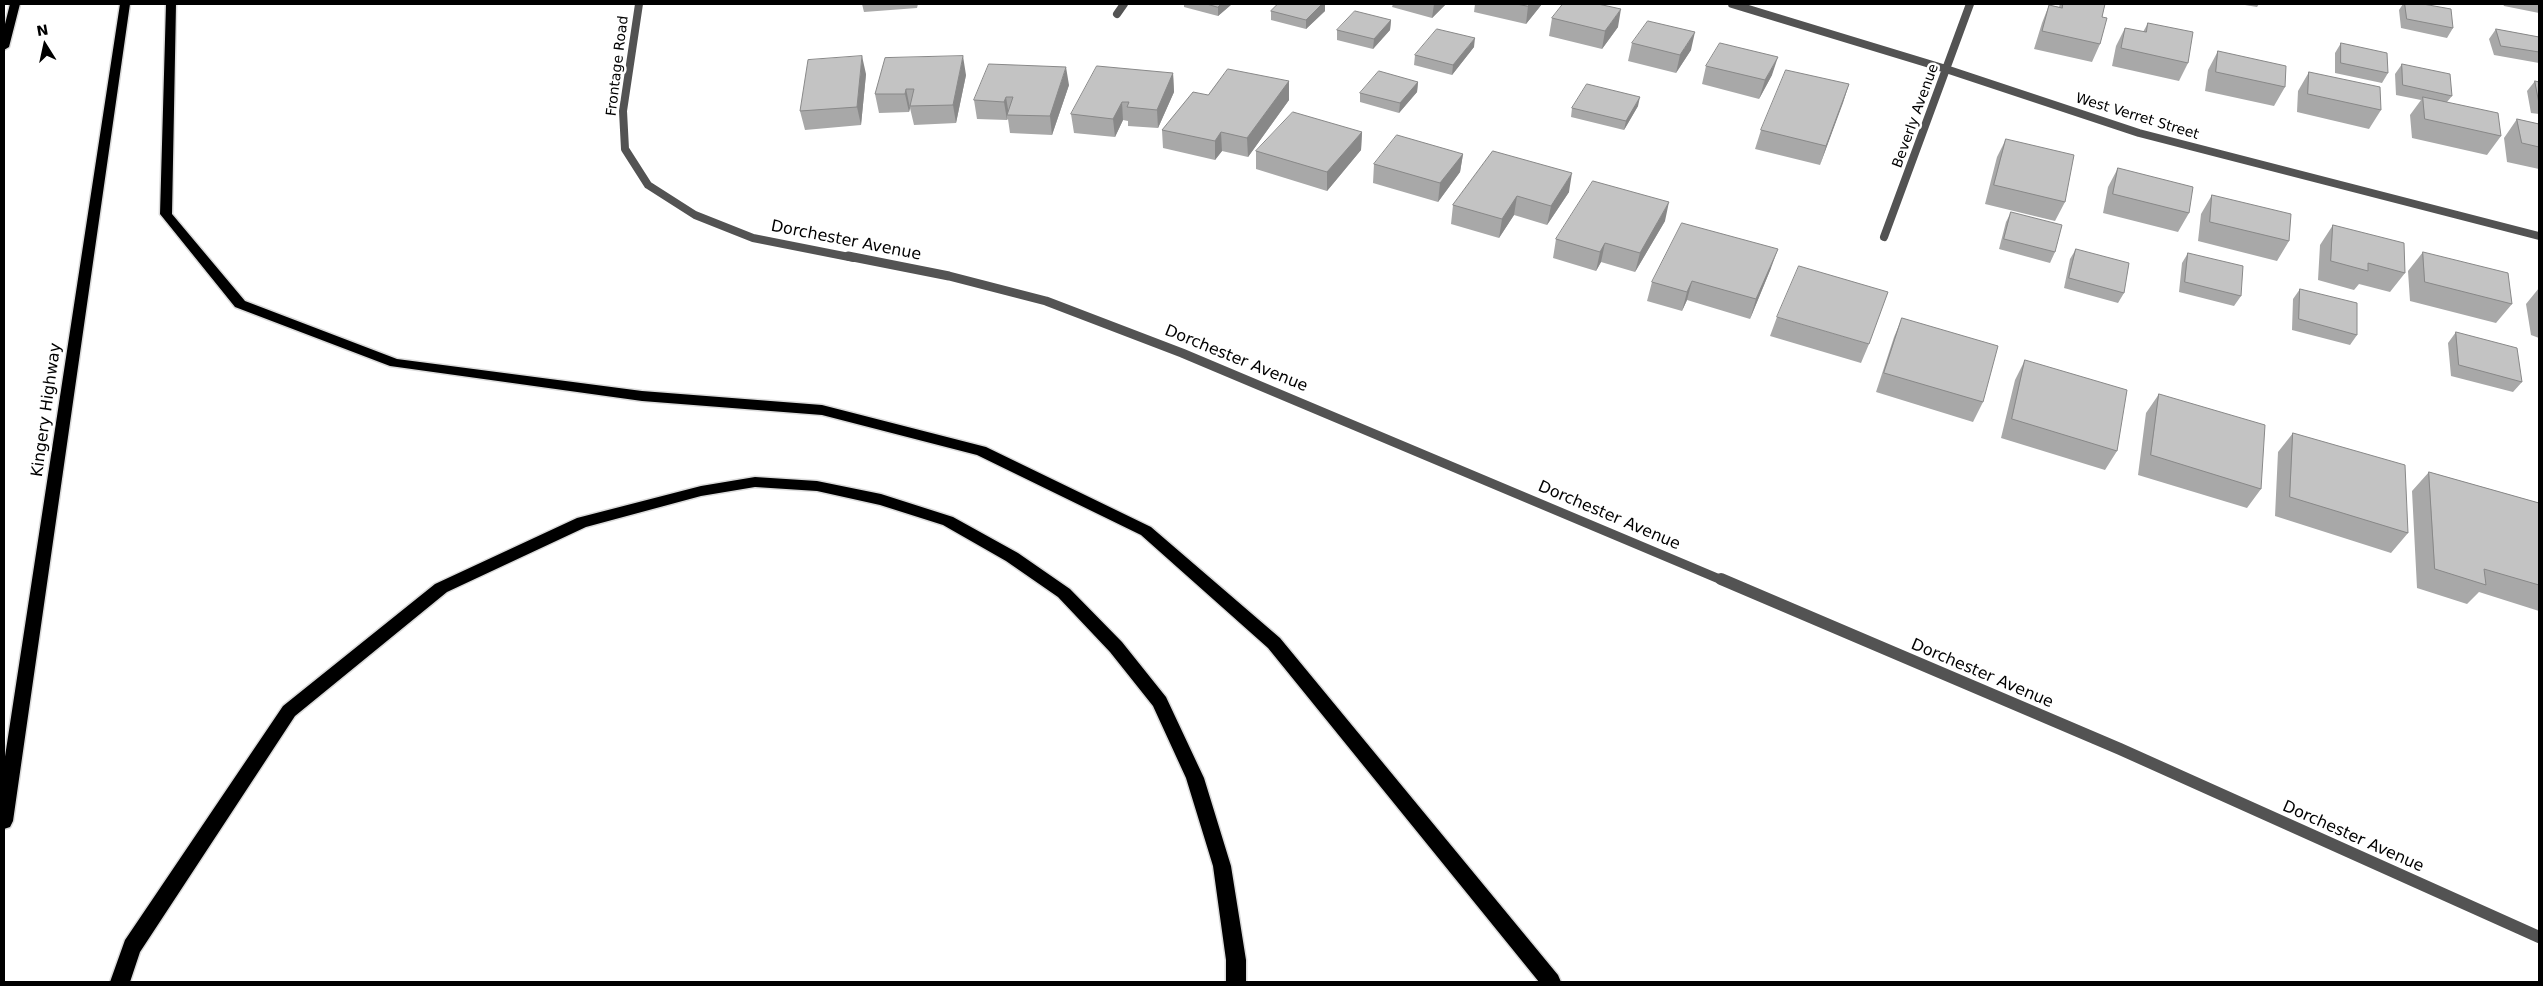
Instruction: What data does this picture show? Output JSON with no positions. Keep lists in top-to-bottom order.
{
  "streets": {
    "highway": ["Kingery Highway"],
    "street": [
      "Frontage Road",
      "Beverly Avenue",
      "West Verret Street",
      "Dorchester Avenue"
    ]
  },
  "crossings": [
    ["Frontage Road", "Dorchester Avenue"],
    ["Beverly Avenue", "West Verret Street"]
  ],
  "north": "top"
}
